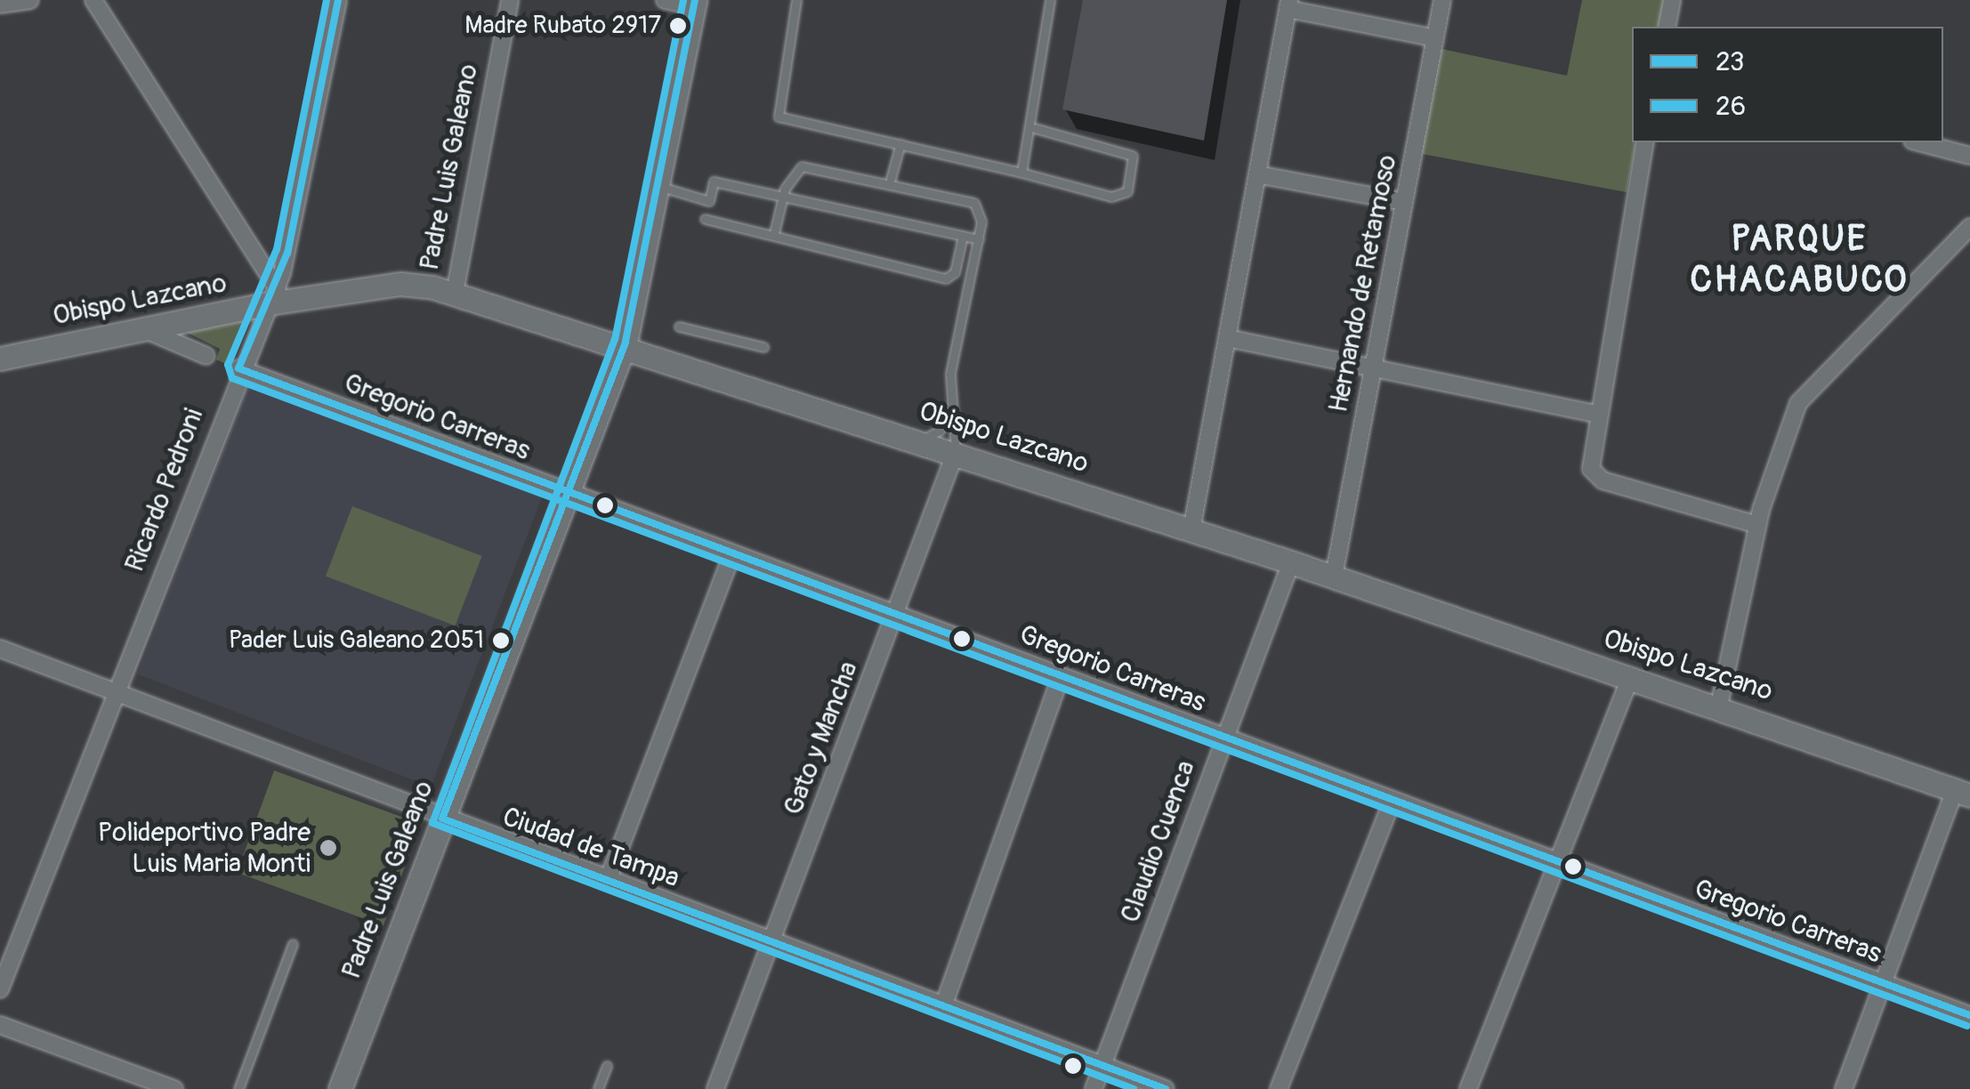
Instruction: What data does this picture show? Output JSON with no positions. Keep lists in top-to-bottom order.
{
  "streets": {
    "main road": ["Padre Luis Galeano", "Obispo Lazcano"],
    "street": [
      "Hernando de Retamoso",
      "Gregorio Carreras",
      "Ricardo Pedroni",
      "Gato y Mancha",
      "Claudio Cuenca",
      "Ciudad de Tampa"
    ]
  },
  "crossings": [
    ["Padre Luis Galeano", "Obispo Lazcano"],
    ["Padre Luis Galeano", "Gregorio Carreras"],
    ["Padre Luis Galeano", "Ciudad de Tampa"],
    ["Hernando de Retamoso", "Obispo Lazcano"],
    ["Obispo Lazcano", "Ricardo Pedroni"],
    ["Obispo Lazcano", "Gato y Mancha"],
    ["Obispo Lazcano", "Claudio Cuenca"],
    ["Gregorio Carreras", "Ricardo Pedroni"],
    ["Gregorio Carreras", "Gato y Mancha"],
    ["Gregorio Carreras", "Claudio Cuenca"],
    ["Ricardo Pedroni", "Ciudad de Tampa"],
    ["Gato y Mancha", "Ciudad de Tampa"],
    ["Claudio Cuenca", "Ciudad de Tampa"]
  ],
  "districts": ["PARQUE CHACABUCO"],
  "places": ["Madre Rubato 2917", "Pader Luis Galeano 2051", "Polideportivo Padre Luis Maria Monti"],
  "lines": ["transit line 23", "transit line 26"],
  "legend": ["23", "26"]
}
